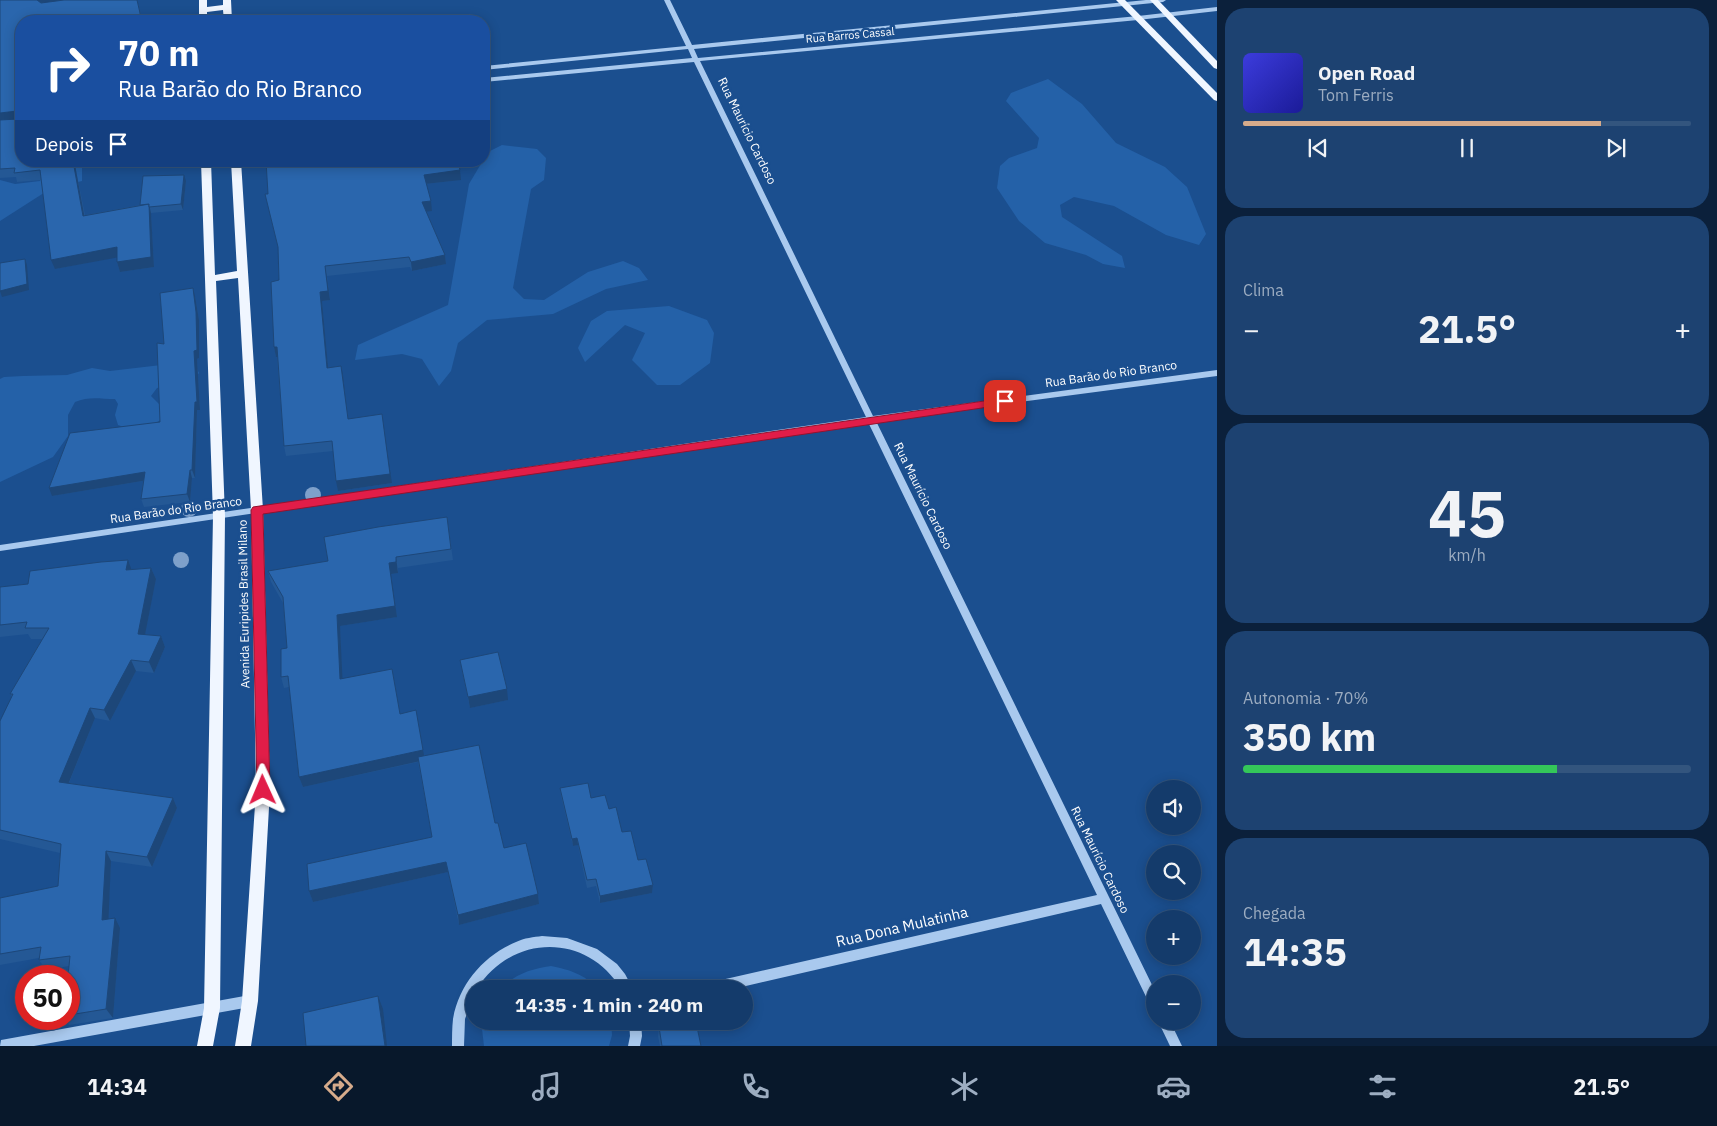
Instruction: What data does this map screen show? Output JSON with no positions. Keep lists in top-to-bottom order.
{
  "streets": {
    "main road": ["Avenida Euripides Brasil Milano"],
    "street": [
      "Rua Barros Cassal",
      "Rua Maurício Cardoso",
      "Rua Barão do Rio Branco",
      "Rua Dona Mulatinha"
    ]
  },
  "crossings": [
    ["Rua Barros Cassal", "Rua Maurício Cardoso"],
    ["Rua Maurício Cardoso", "Rua Barão do Rio Branco"],
    ["Rua Maurício Cardoso", "Rua Dona Mulatinha"],
    ["Rua Barão do Rio Branco", "Avenida Euripides Brasil Milano"]
  ],
  "page": {
    "turn": ["70 m", "Rua Barão do Rio Branco"],
    "song": ["Open Road", "Tom Ferris"],
    "then": "Depois",
    "tile": [
      "Clima",
      ["45", "km/h"],
      ["Autonomia · 70%", "350 km"],
      ["Chegada", "14:35"]
    ],
    "heat": ["−", "21.5°", "+"],
    "map_buttons": ["+", "−"],
    "limit": "50",
    "trip": "14:35 · 1 min · 240 m",
    "tabs": ["14:34", "21.5°"]
  }
}
